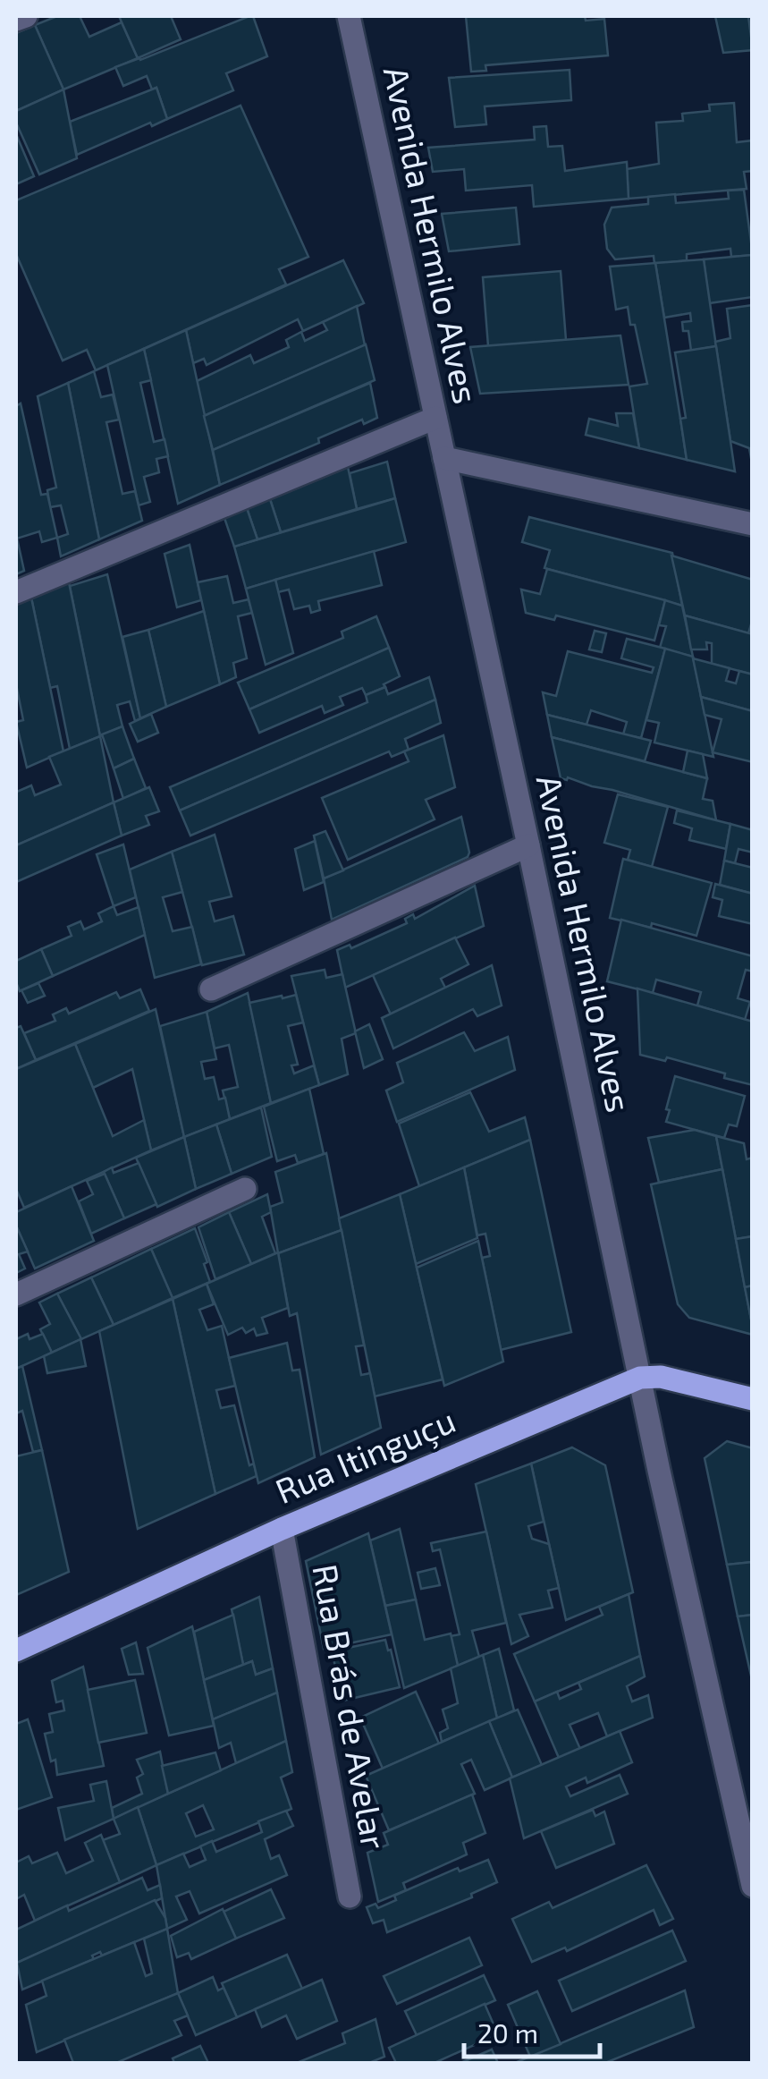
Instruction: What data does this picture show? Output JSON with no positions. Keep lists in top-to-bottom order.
{
  "streets": {
    "main road": ["Rua Itinguçu"],
    "street": ["Avenida Hermilo Alves", "Rua Brás de Avelar"]
  },
  "crossings": [
    ["Avenida Hermilo Alves", "Rua Itinguçu"],
    ["Rua Itinguçu", "Rua Brás de Avelar"]
  ],
  "scale_bar": "20 m"
}
